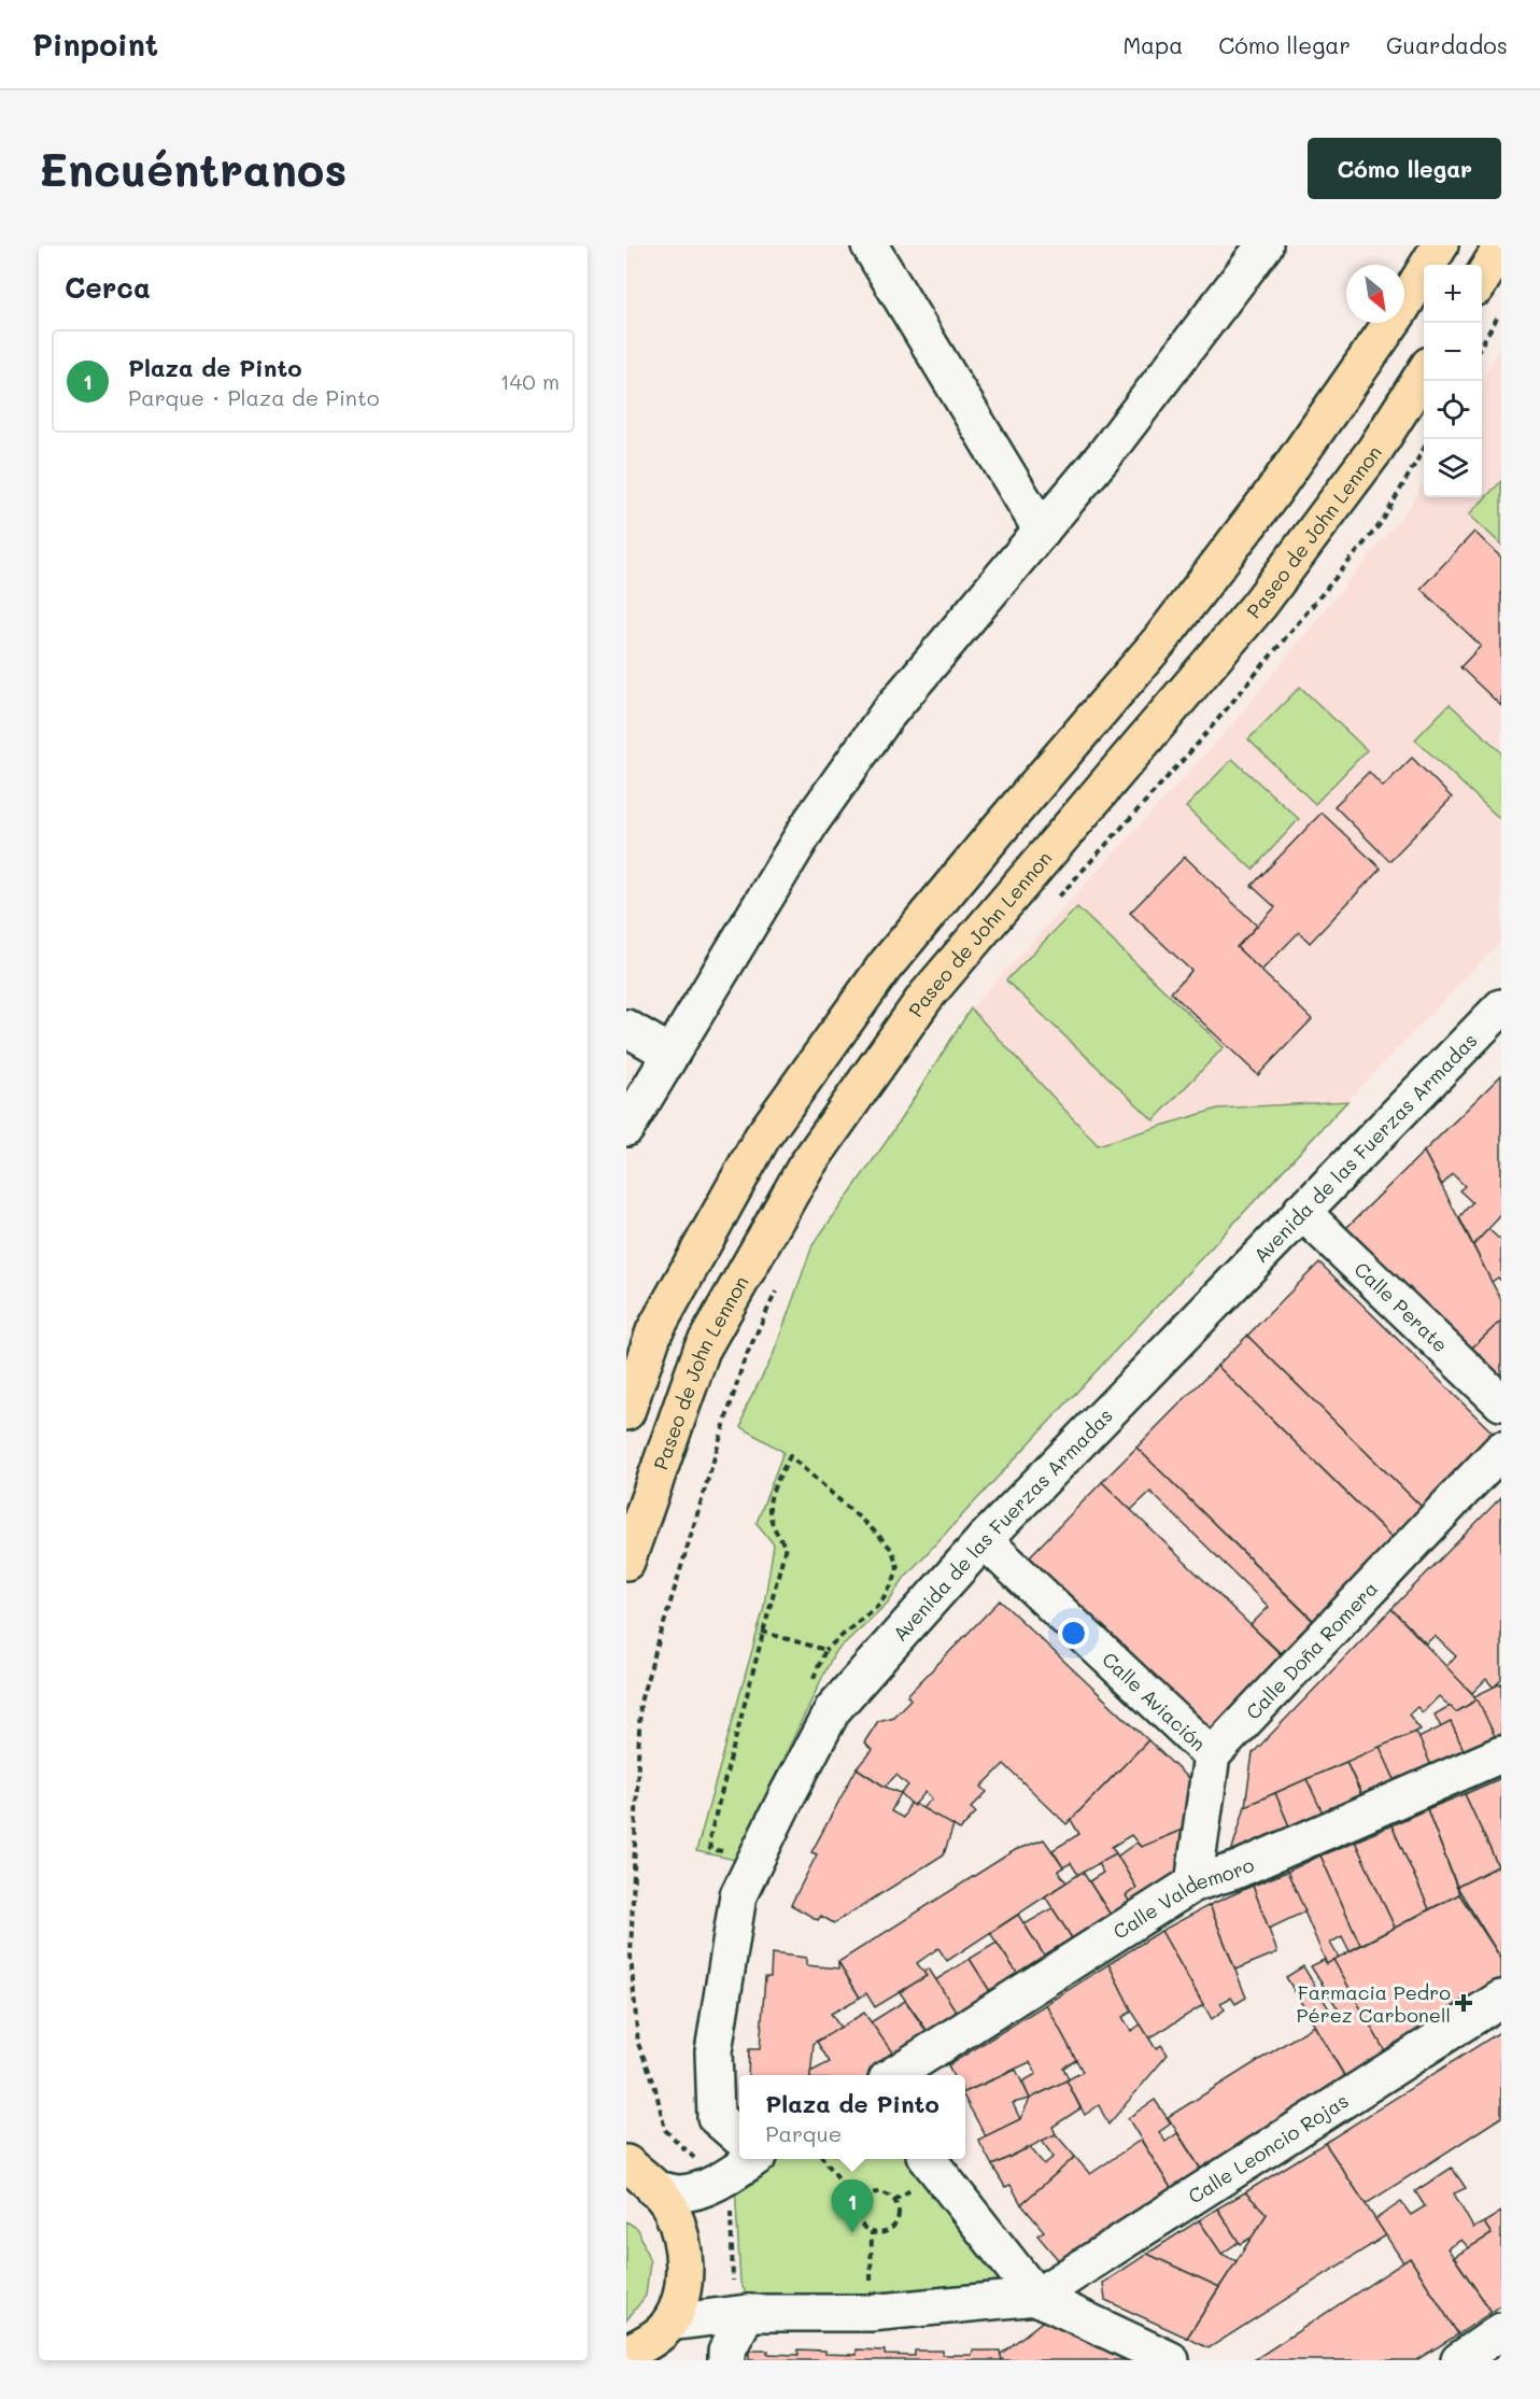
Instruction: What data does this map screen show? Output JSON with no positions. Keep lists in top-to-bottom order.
{
  "streets": {
    "highway": ["Paseo de John Lennon"],
    "street": [
      "Avenida de las Fuerzas Armadas",
      "Calle Perate",
      "Calle Doña Romera",
      "Calle Aviación",
      "Calle Valdemoro",
      "Calle Leoncio Rojas"
    ]
  },
  "crossings": [
    ["Avenida de las Fuerzas Armadas", "Calle Perate"],
    ["Avenida de las Fuerzas Armadas", "Calle Aviación"],
    ["Calle Doña Romera", "Calle Aviación"]
  ],
  "places": {
    "health": ["Farmacia Pedro Pérez Carbonell"]
  },
  "north": "bottom right",
  "page": {
    "header": "Pinpoint",
    "nav": ["Mapa", "Cómo llegar", "Guardados"],
    "buttons": "Cómo llegar",
    "title": "Encuéntranos",
    "heading": "Cerca",
    "map_buttons": ["+", "−"],
    "list": [
      {
        "mark": "1",
        "name": "Plaza de Pinto",
        "note": "Parque · Plaza de Pinto",
        "value": "140 m"
      }
    ],
    "popup": ["Plaza de Pinto", "Parque"],
    "pins": "1"
  }
}
